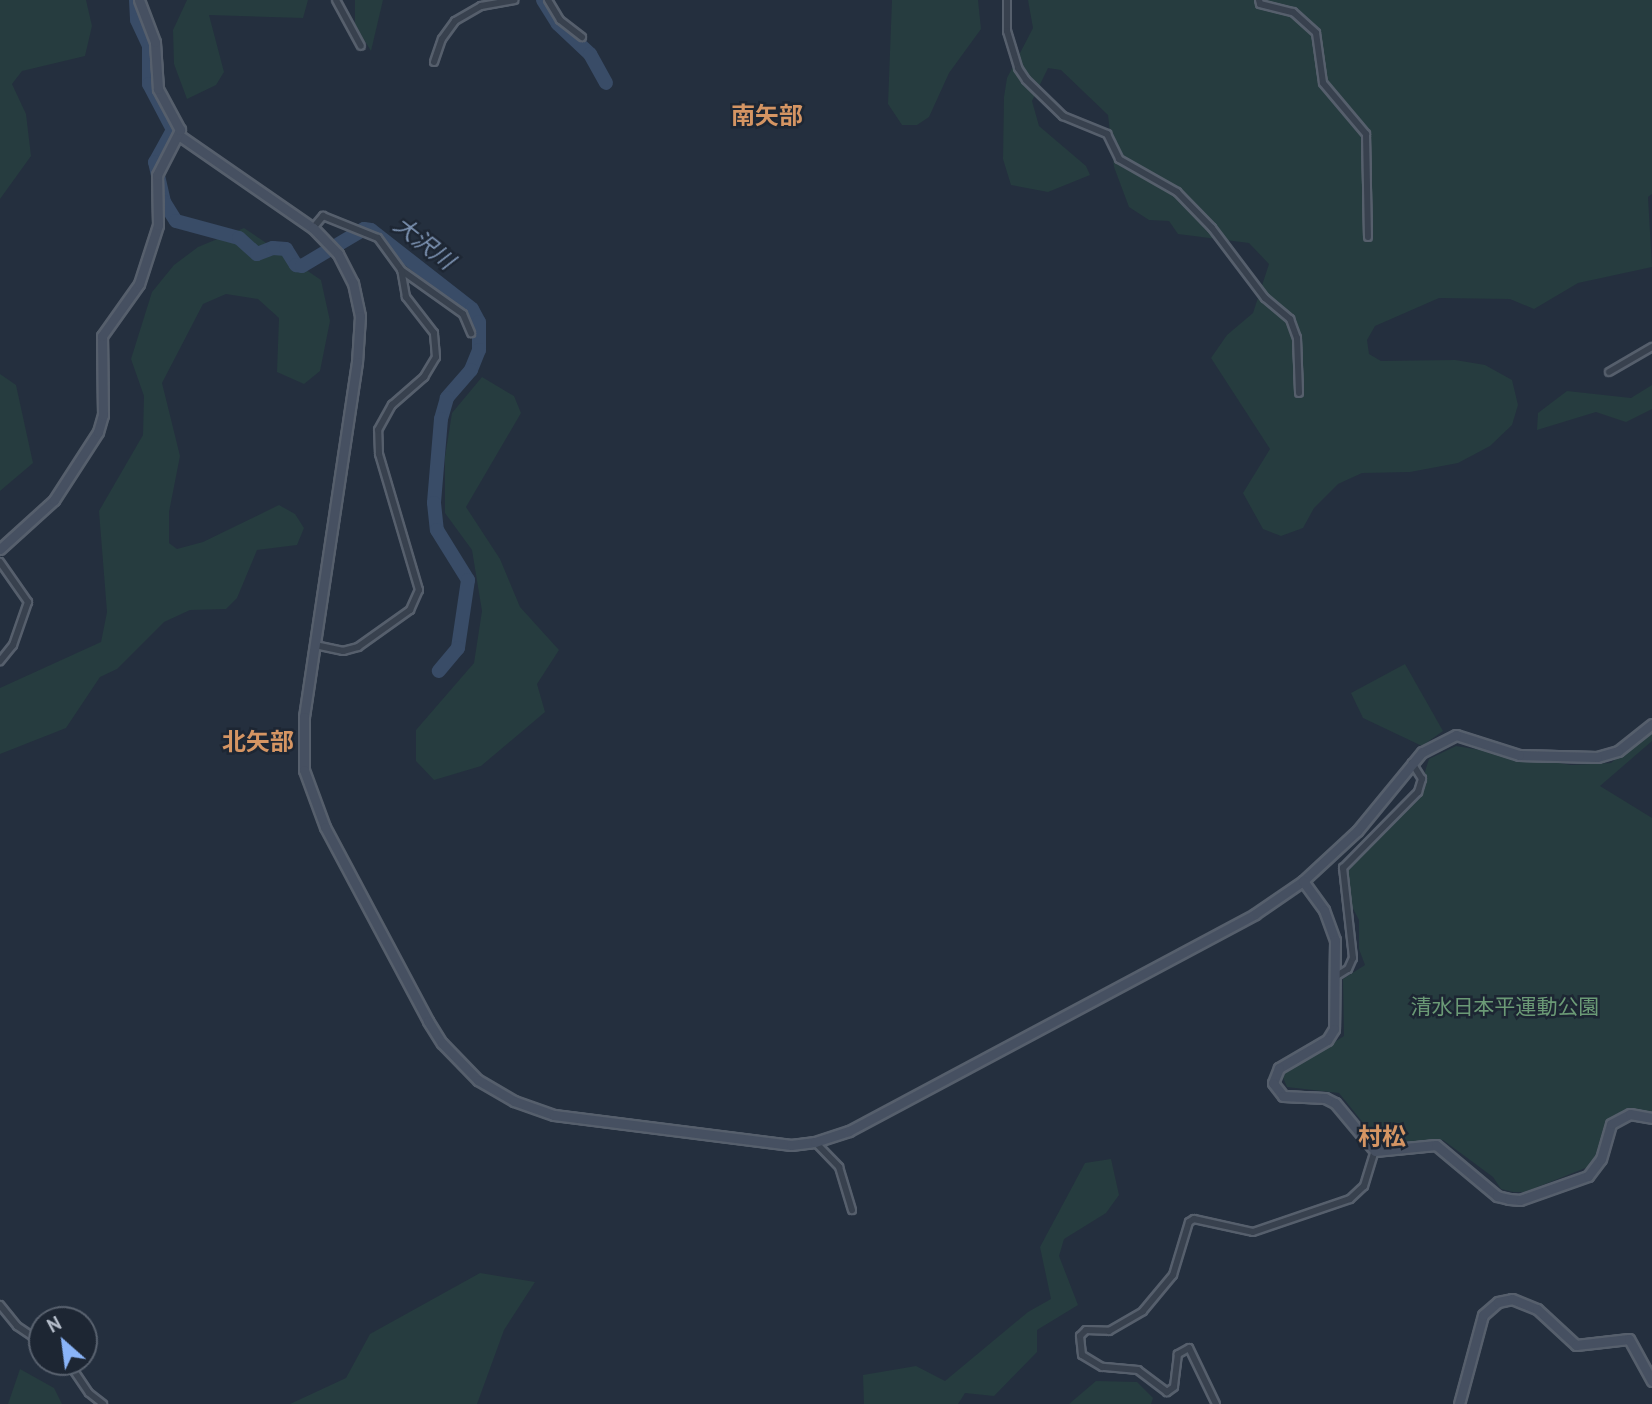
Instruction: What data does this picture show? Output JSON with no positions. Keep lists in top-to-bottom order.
{
  "districts": ["南矢部", "北矢部", "村松"],
  "water": ["大沢川"],
  "parks": ["清水日本平運動公園"],
  "north": "top left"
}
